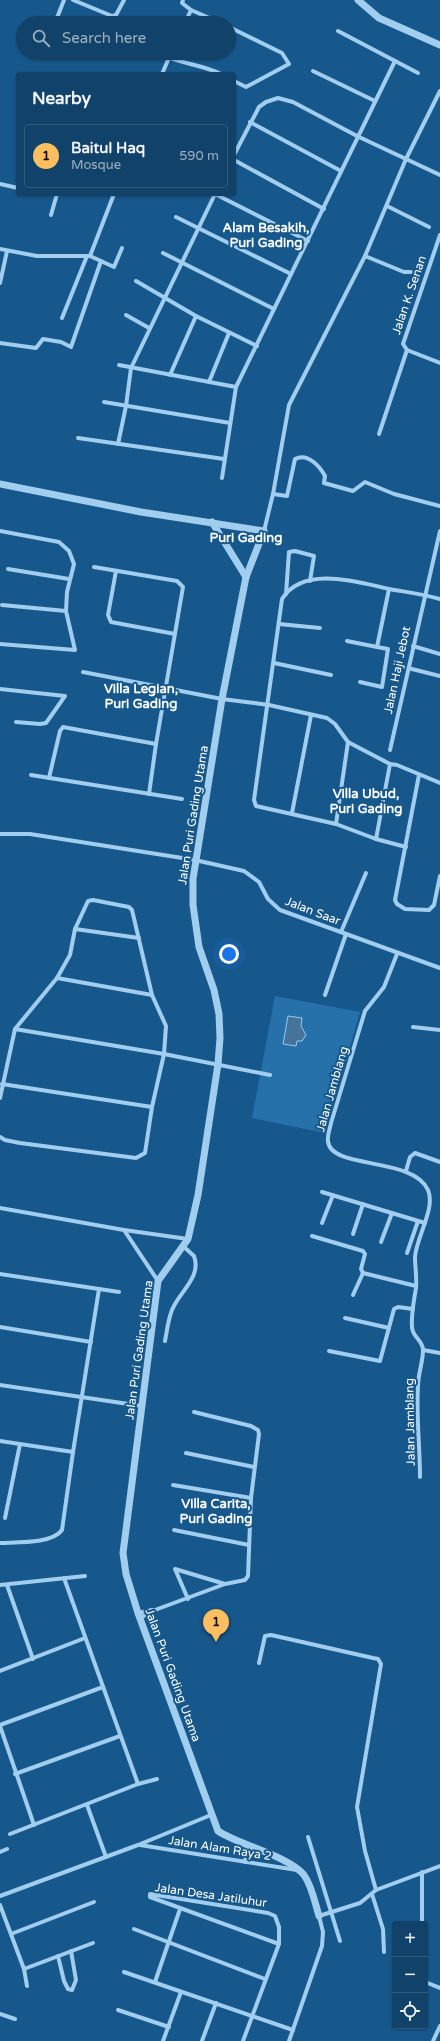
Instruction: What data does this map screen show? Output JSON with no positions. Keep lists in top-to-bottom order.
{
  "streets": {
    "street": [
      "Jalan K. Senan",
      "Jalan Haji Jebot",
      "Jalan Puri Gading Utama",
      "Jalan Saar",
      "Jalan Jamblang",
      "Jalan Alam Raya 2",
      "Jalan Desa Jatiluhur"
    ]
  },
  "crossings": [
    ["Jalan Puri Gading Utama", "Jalan Saar"],
    ["Jalan Puri Gading Utama", "Jalan Alam Raya 2"],
    ["Jalan Saar", "Jalan Jamblang"]
  ],
  "districts": [
    "Alam Besakih, Puri Gading",
    "Puri Gading",
    "Villa Legian, Puri Gading",
    "Villa Ubud, Puri Gading",
    "Villa Carita, Puri Gading"
  ],
  "page": {
    "search": "Search here",
    "heading": "Nearby",
    "list": [
      {
        "mark": "1",
        "name": "Baitul Haq",
        "note": "Mosque",
        "value": "590 m"
      }
    ],
    "pins": "1",
    "map_buttons": ["+", "−"]
  }
}
